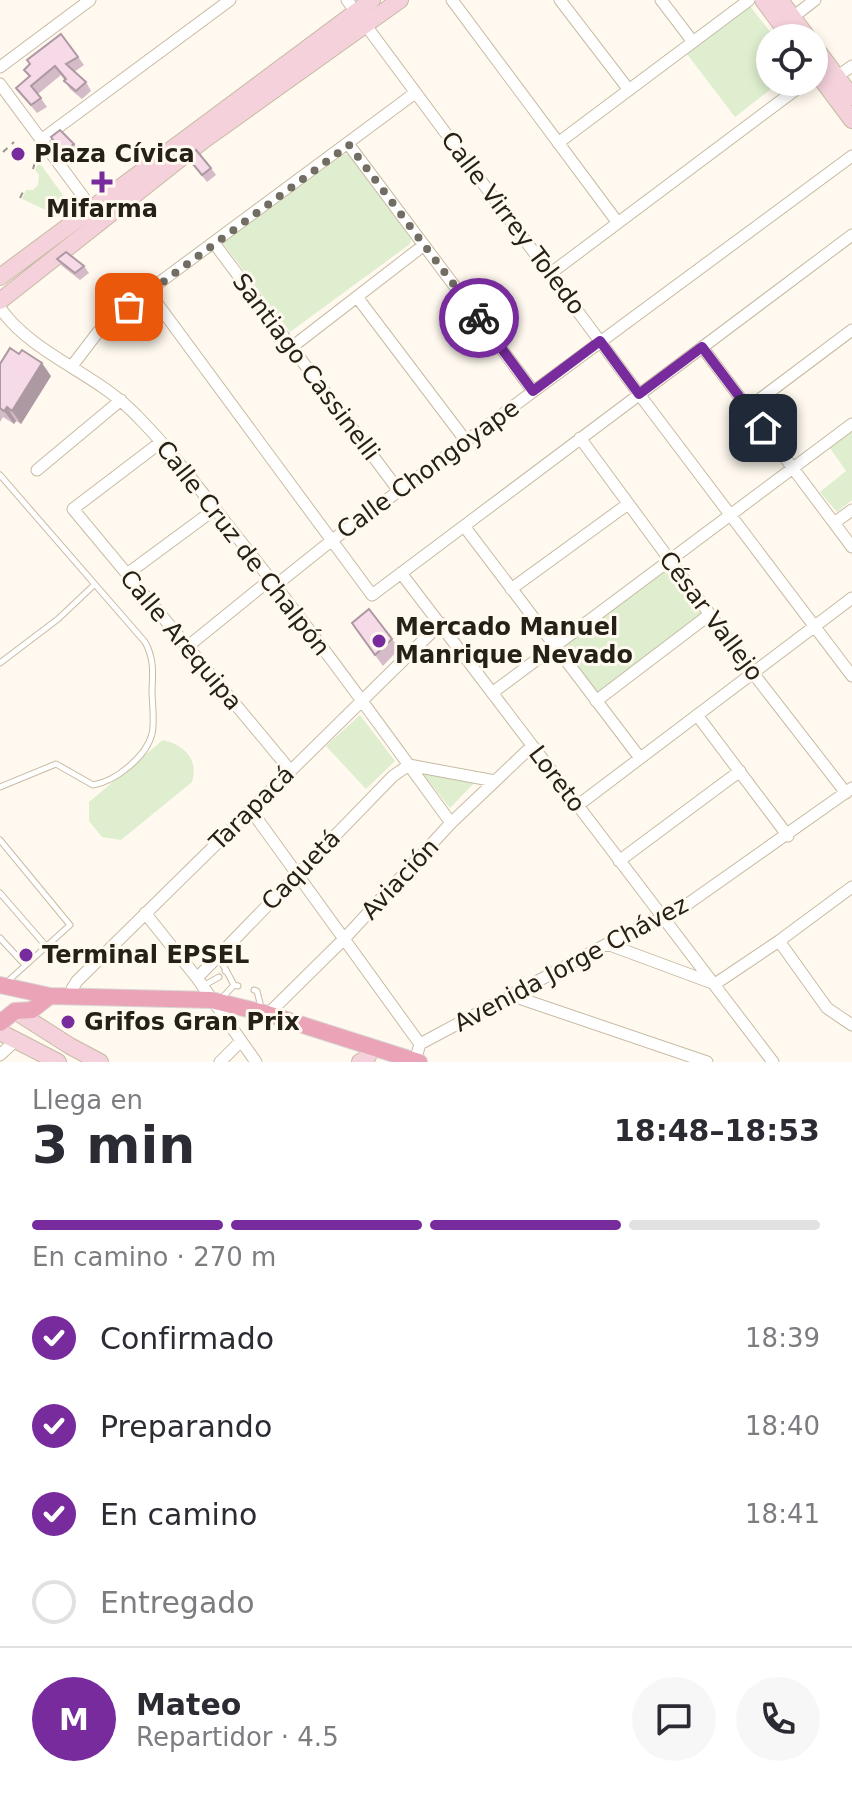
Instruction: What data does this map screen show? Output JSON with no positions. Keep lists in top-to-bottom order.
{
  "streets": {
    "street": [
      "Calle Virrey Toledo",
      "Santiago Cassinelli",
      "Calle Chongoyape",
      "Calle Cruz de Chalpón",
      "César Vallejo",
      "Calle Arequipa",
      "Loreto",
      "Tarapacá",
      "Caquetá",
      "Aviación",
      "Avenida Jorge Chávez"
    ]
  },
  "crossings": [
    ["Calle Virrey Toledo", "Calle Chongoyape"],
    ["Santiago Cassinelli", "Calle Chongoyape"],
    ["Calle Chongoyape", "Calle Cruz de Chalpón"],
    ["Calle Chongoyape", "Calle Arequipa"],
    ["Calle Cruz de Chalpón", "Calle Arequipa"],
    ["Calle Cruz de Chalpón", "Tarapacá"],
    ["Calle Cruz de Chalpón", "Caquetá"],
    ["Calle Cruz de Chalpón", "Aviación"],
    ["César Vallejo", "Avenida Jorge Chávez"],
    ["Calle Arequipa", "Tarapacá"],
    ["Loreto", "Tarapacá"],
    ["Loreto", "Aviación"],
    ["Loreto", "Avenida Jorge Chávez"]
  ],
  "places": {
    "other": [
      "Plaza Cívica",
      "Mercado Manuel Manrique Nevado",
      "Terminal EPSEL",
      "Grifos Gran Prix"
    ],
    "health": ["Mifarma"]
  },
  "page": {
    "heading": ["3 min", "Llega en", "18:48–18:53"],
    "panel": ["Mateo", "Repartidor · 4.5"],
    "bar": "En camino · 270 m",
    "list": [
      ["Confirmado", "18:39"],
      ["Preparando", "18:40"],
      ["En camino", "18:41"],
      "Entregado"
    ],
    "round": "M"
  }
}
